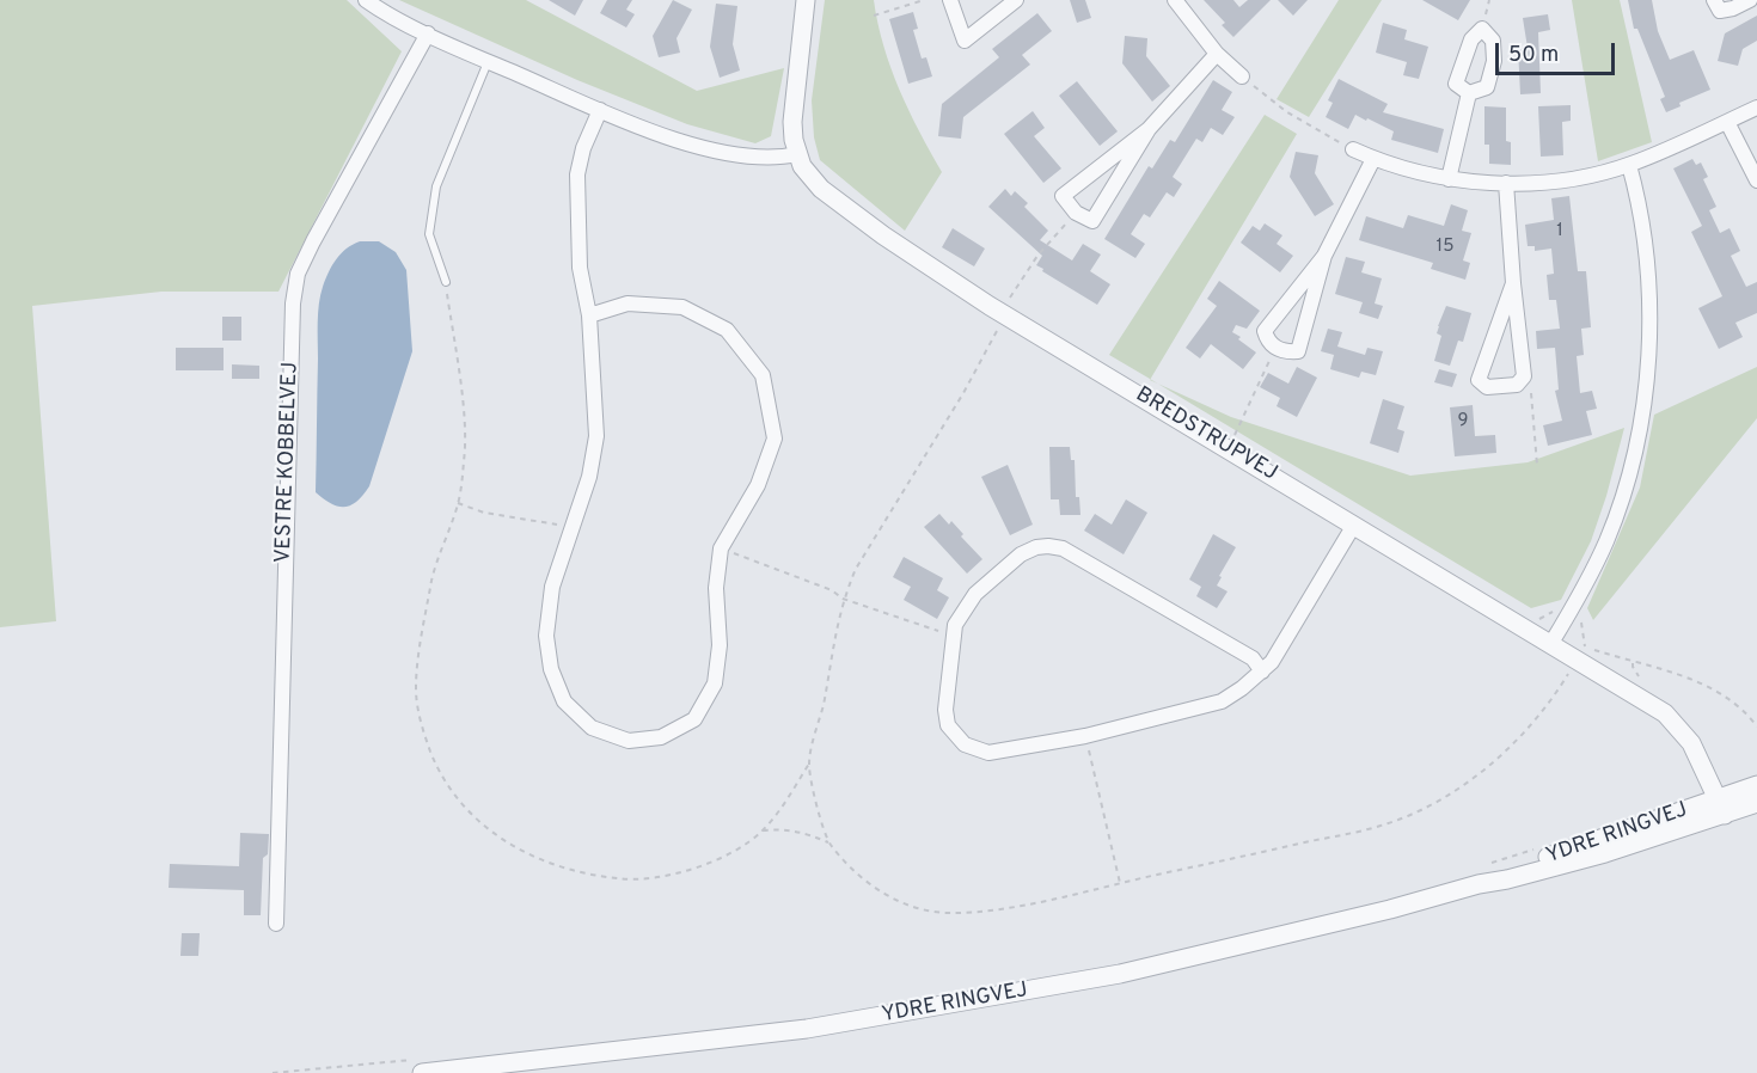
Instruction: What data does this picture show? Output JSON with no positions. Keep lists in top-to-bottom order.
{
  "streets": {
    "street": ["BREDSTRUPVEJ", "VESTRE KOBBELVEJ", "YDRE RINGVEJ"]
  },
  "crossings": [
    ["BREDSTRUPVEJ", "YDRE RINGVEJ"]
  ],
  "house_numbers": ["1", "15", "9"],
  "scale_bar": "50 m"
}
